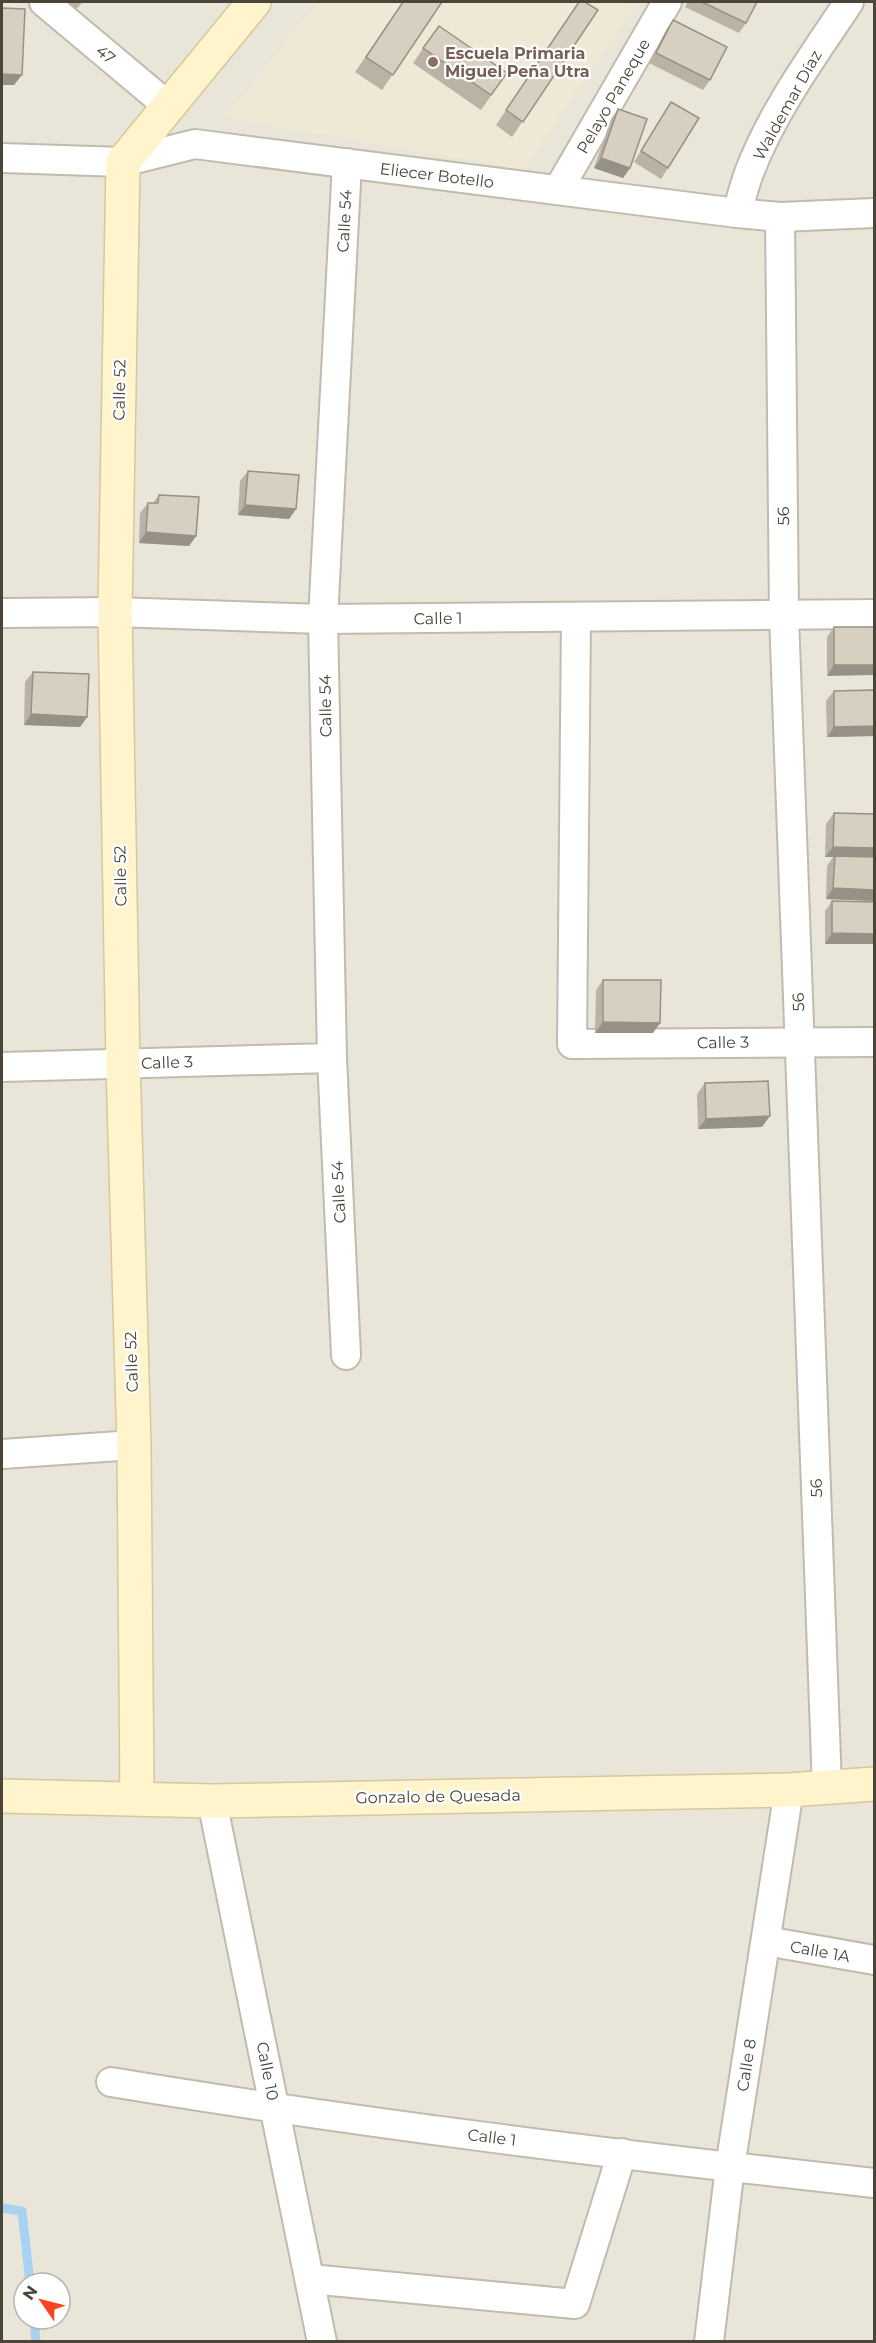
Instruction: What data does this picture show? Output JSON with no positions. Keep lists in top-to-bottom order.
{
  "streets": {
    "street": [
      "47",
      "Pelayo Paneque",
      "Waldemar Díaz",
      "Eliecer Botello",
      "Calle 54",
      "Calle 52",
      "56",
      "Calle 1",
      "Calle 3",
      "Gonzalo de Quesada",
      "Calle 1A",
      "Calle 8",
      "Calle 10"
    ]
  },
  "crossings": [
    ["Pelayo Paneque", "Eliecer Botello"],
    ["Waldemar Díaz", "Eliecer Botello"],
    ["Eliecer Botello", "Calle 54"],
    ["Eliecer Botello", "Calle 52"],
    ["Eliecer Botello", "56"],
    ["Calle 54", "Calle 1"],
    ["Calle 54", "Calle 3"],
    ["Calle 52", "Calle 1"],
    ["Calle 52", "Calle 3"],
    ["Calle 52", "Gonzalo de Quesada"],
    ["56", "Calle 1"],
    ["56", "Calle 3"],
    ["56", "Gonzalo de Quesada"],
    ["Calle 1", "Calle 3"],
    ["Calle 1", "Calle 8"],
    ["Calle 1", "Calle 10"],
    ["Gonzalo de Quesada", "Calle 8"],
    ["Gonzalo de Quesada", "Calle 10"],
    ["Calle 1A", "Calle 8"]
  ],
  "places": ["Escuela Primaria Miguel Peña Utra"],
  "north": "top left"
}
